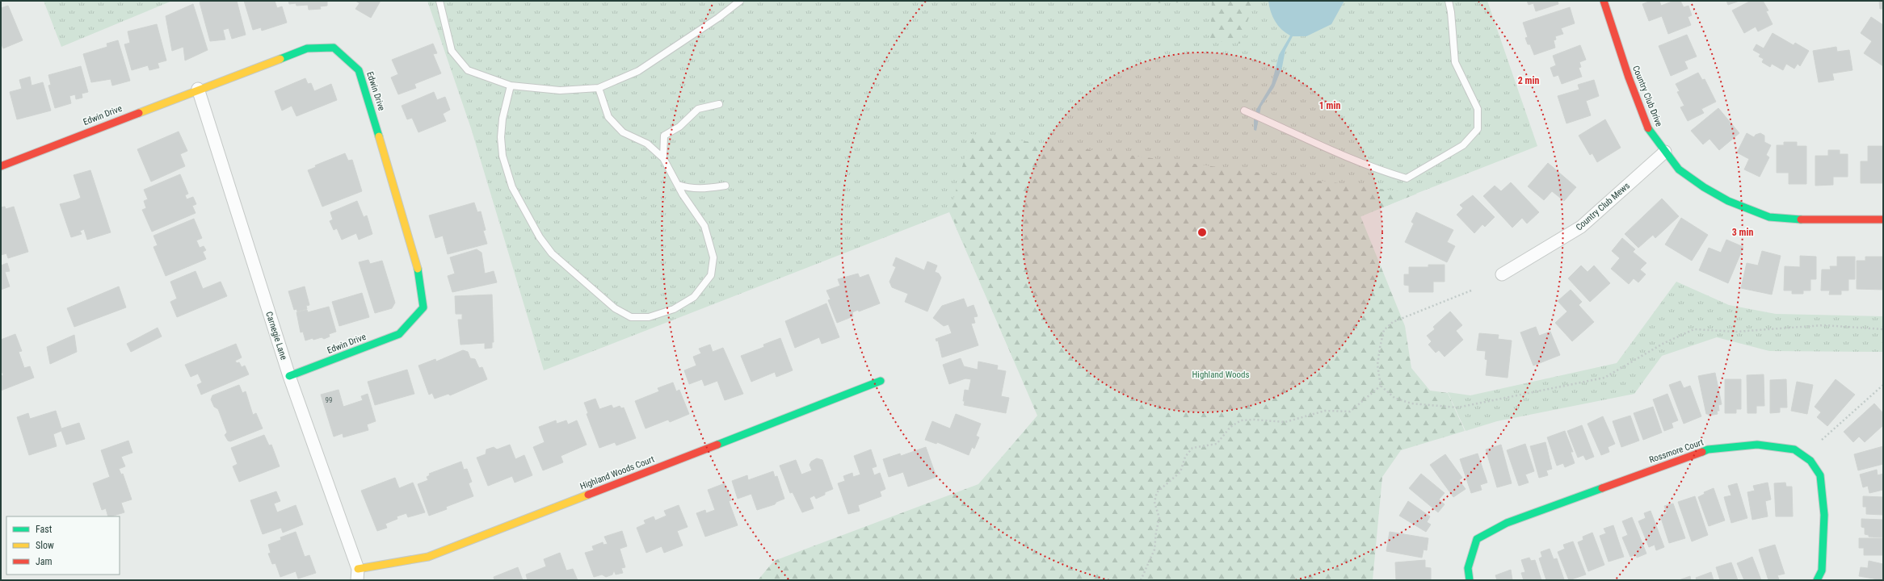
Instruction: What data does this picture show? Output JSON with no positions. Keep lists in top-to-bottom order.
{
  "streets": {
    "street": [
      "Edwin Drive",
      "Country Club Drive",
      "Country Club Mews",
      "Carnegie Lane",
      "Rossmore Court",
      "Highland Woods Court"
    ]
  },
  "crossings": [
    ["Edwin Drive", "Carnegie Lane"],
    ["Country Club Drive", "Country Club Mews"],
    ["Carnegie Lane", "Highland Woods Court"]
  ],
  "parks": ["Highland Woods"],
  "house_numbers": ["99"],
  "legend": ["Fast", "Slow", "Jam"],
  "rings": ["2 min", "1 min", "3 min"]
}
